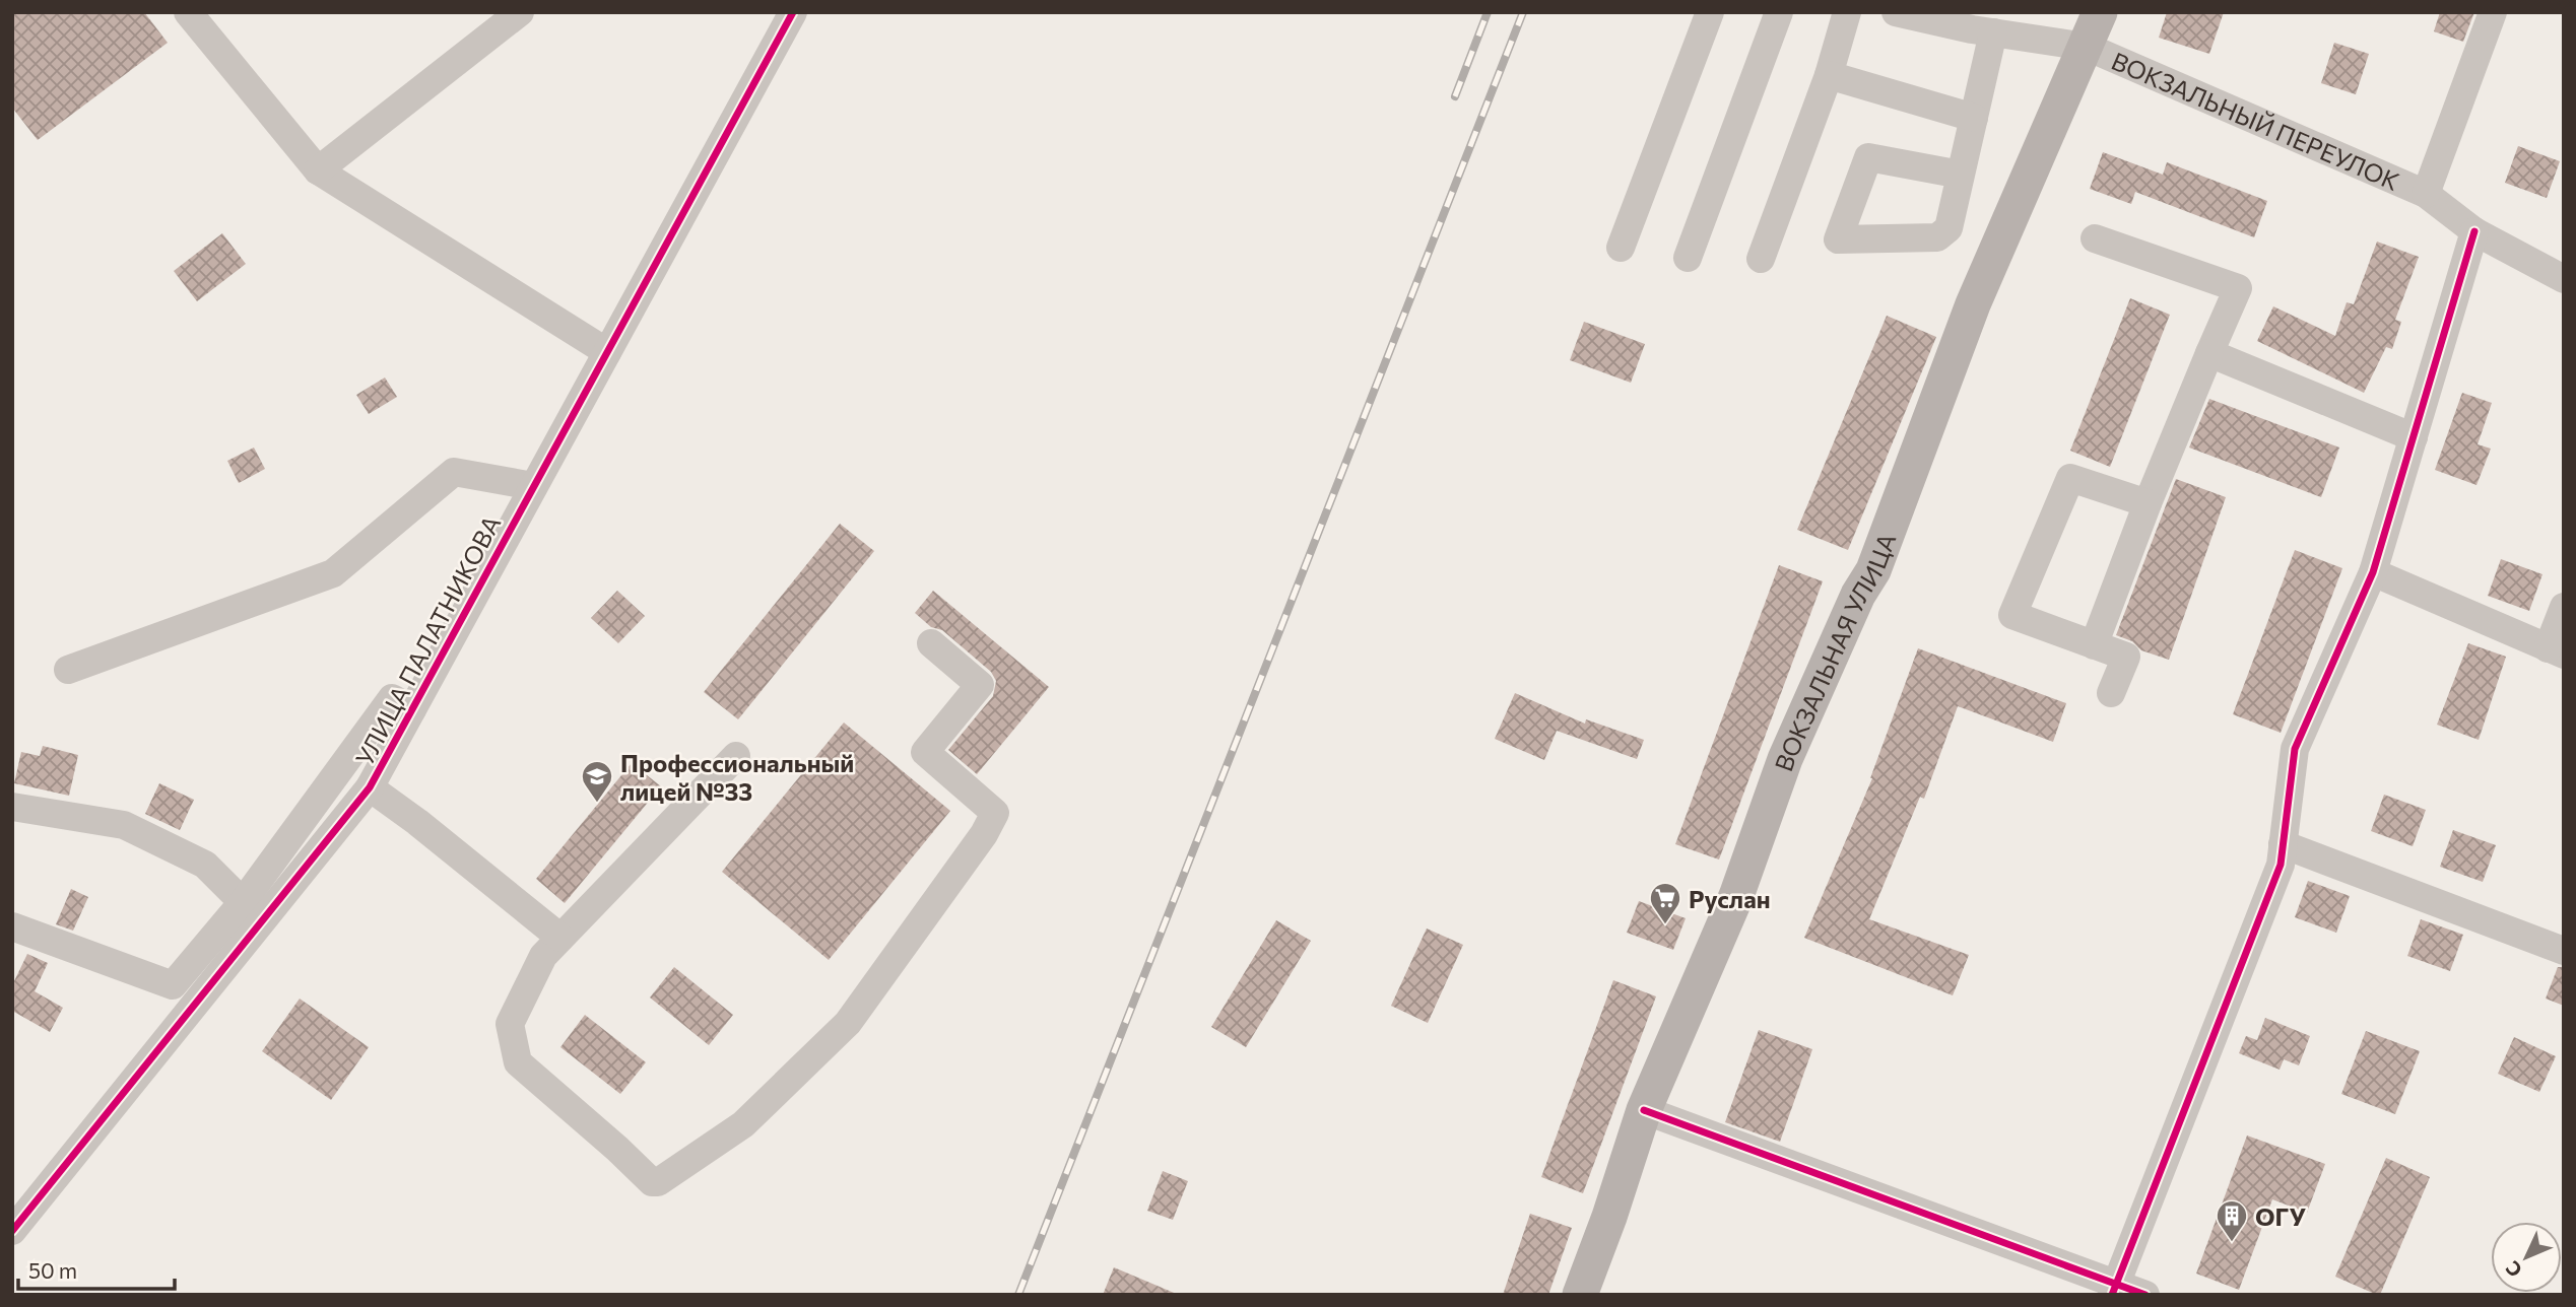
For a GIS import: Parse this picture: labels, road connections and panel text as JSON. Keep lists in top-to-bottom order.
{
  "streets": {
    "main road": ["ВОКЗАЛЬНАЯ УЛИЦА"],
    "street": ["ВОКЗАЛЬНЫЙ ПЕРЕУЛОК", "УЛИЦА ПАЛАТНИКОВА"]
  },
  "crossings": [
    ["ВОКЗАЛЬНЫЙ ПЕРЕУЛОК", "ВОКЗАЛЬНАЯ УЛИЦА"]
  ],
  "places": {
    "school or university": ["Профессиональный лицей №33"],
    "supermarket": ["Руслан"],
    "building": ["ОГУ"]
  },
  "scale_bar": "50 m",
  "north": "bottom left"
}
